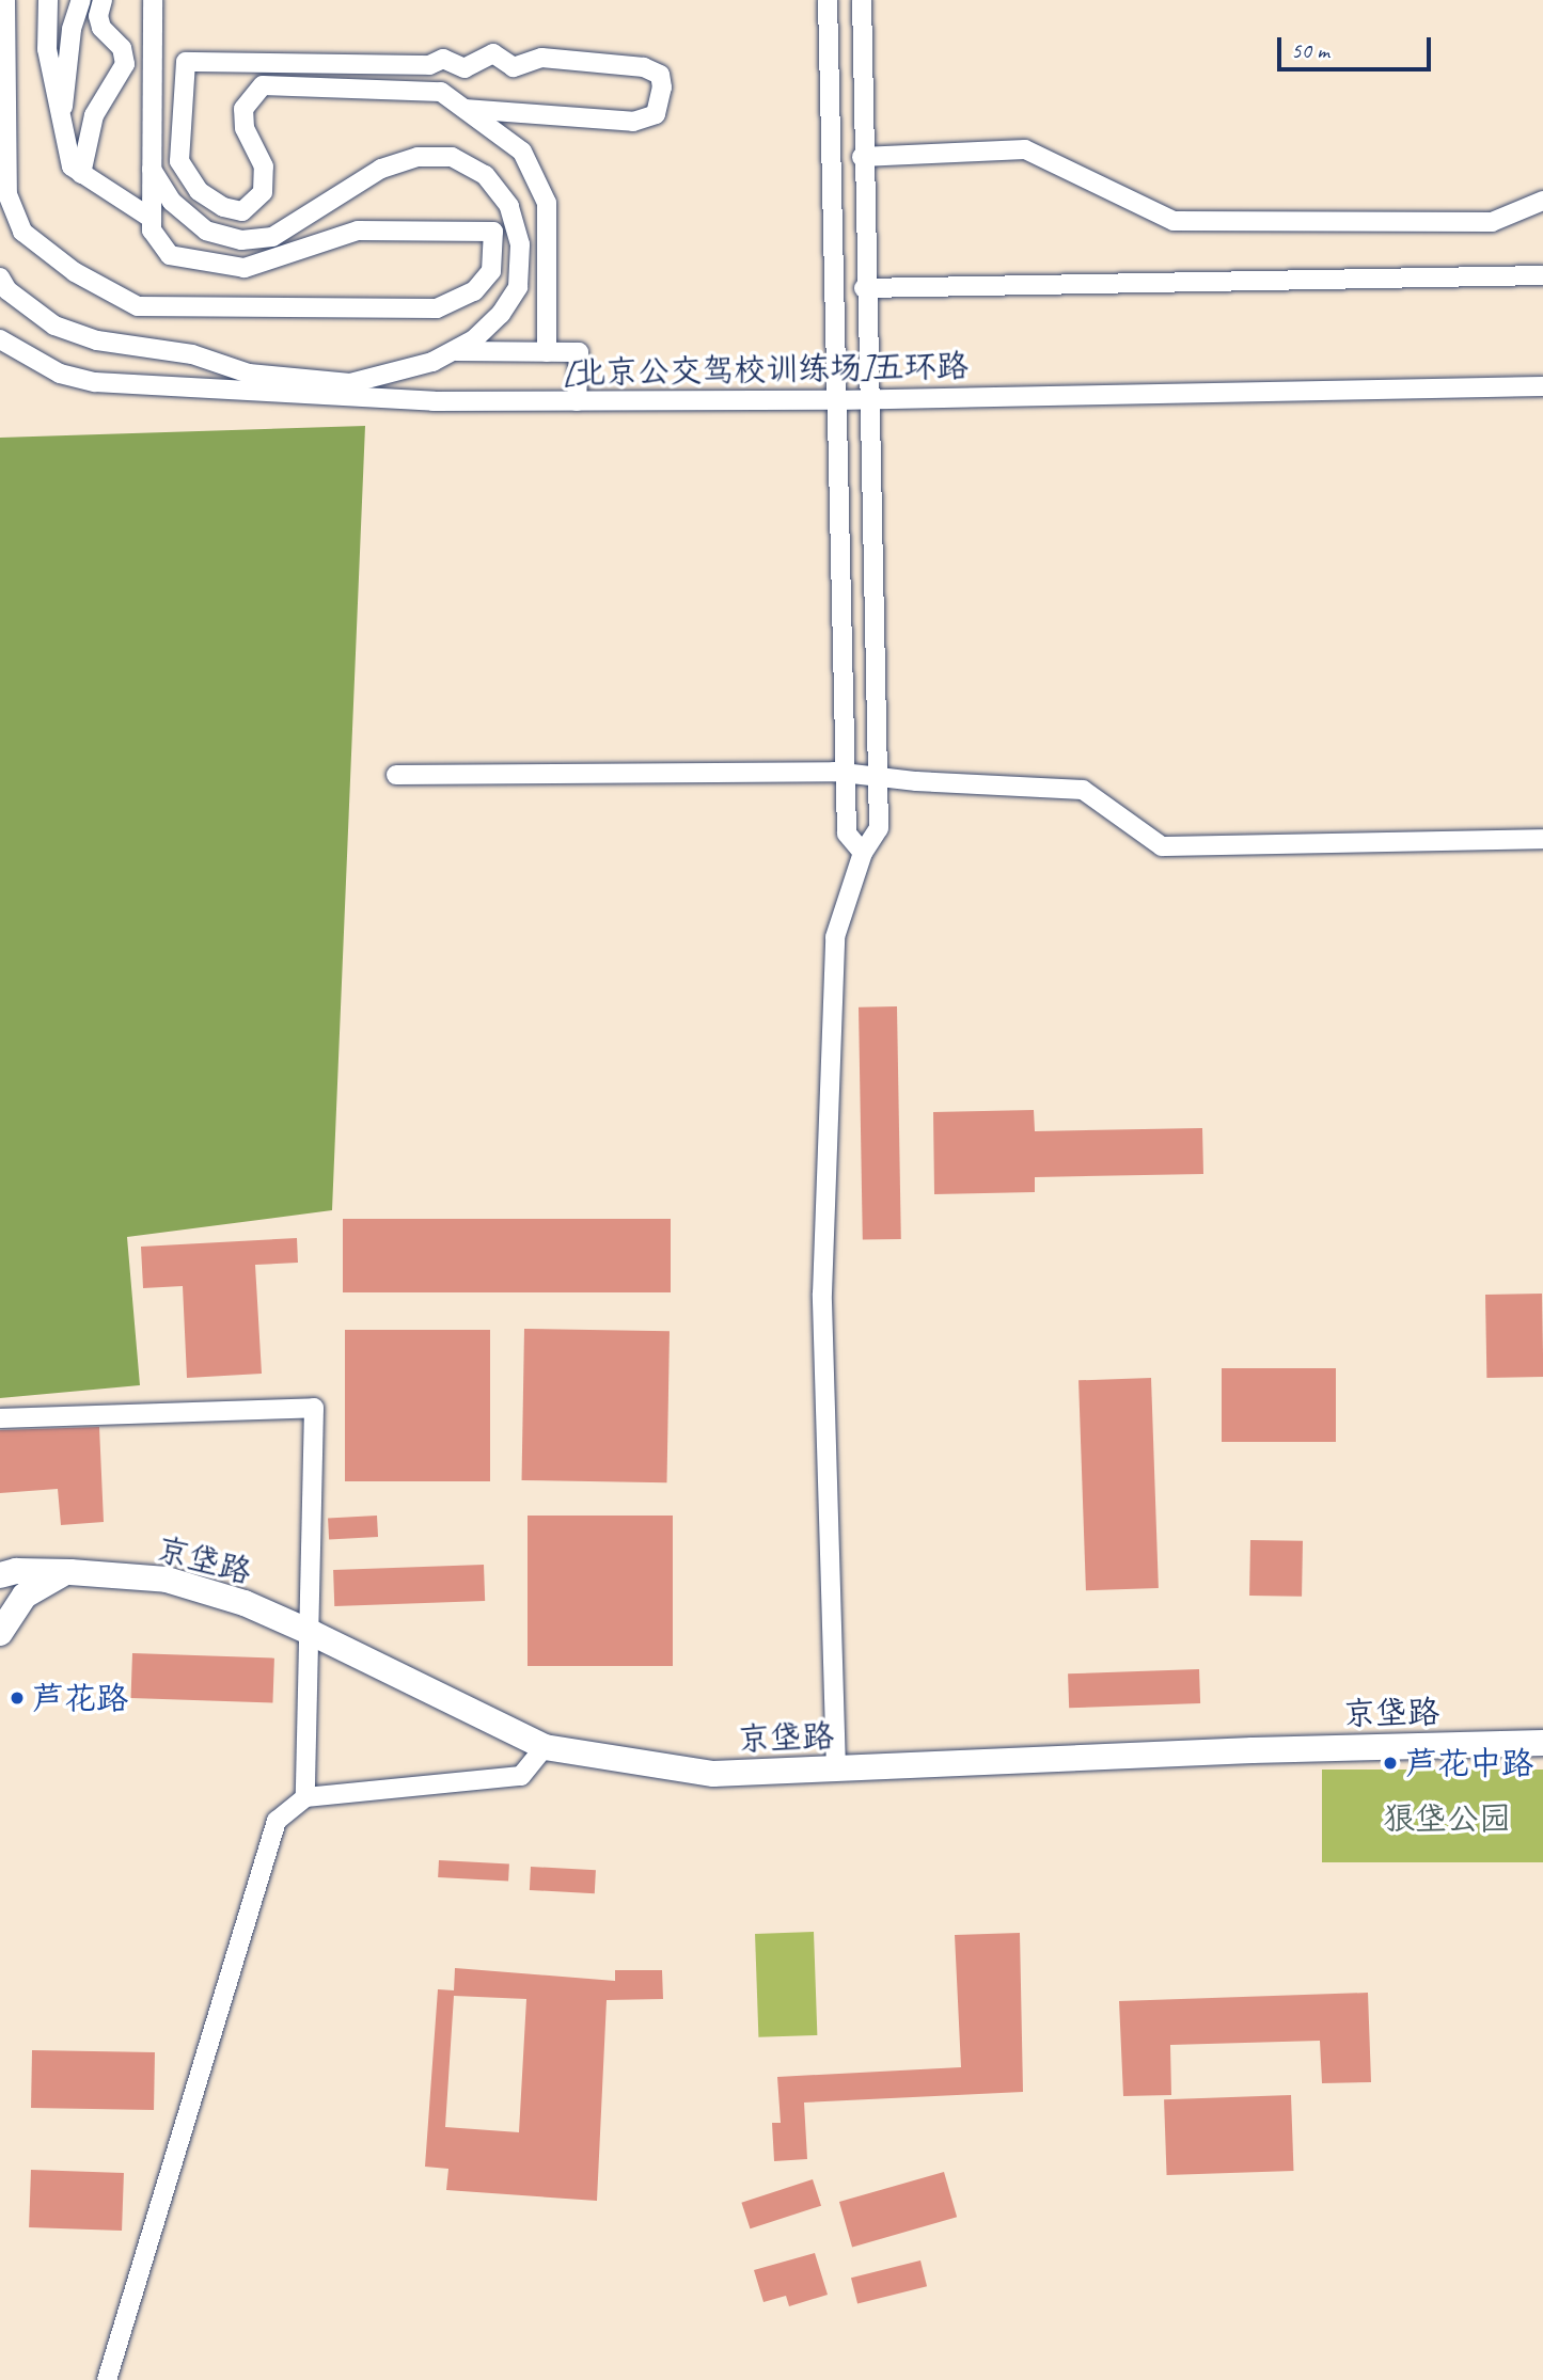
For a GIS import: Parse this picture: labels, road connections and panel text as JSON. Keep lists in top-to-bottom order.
{
  "streets": {
    "street": ["[北京公交驾校训练场]五环路", "京垡路"]
  },
  "parks": ["狼垡公园"],
  "places": ["芦花路", "芦花中路"],
  "scale_bar": "50 m"
}
